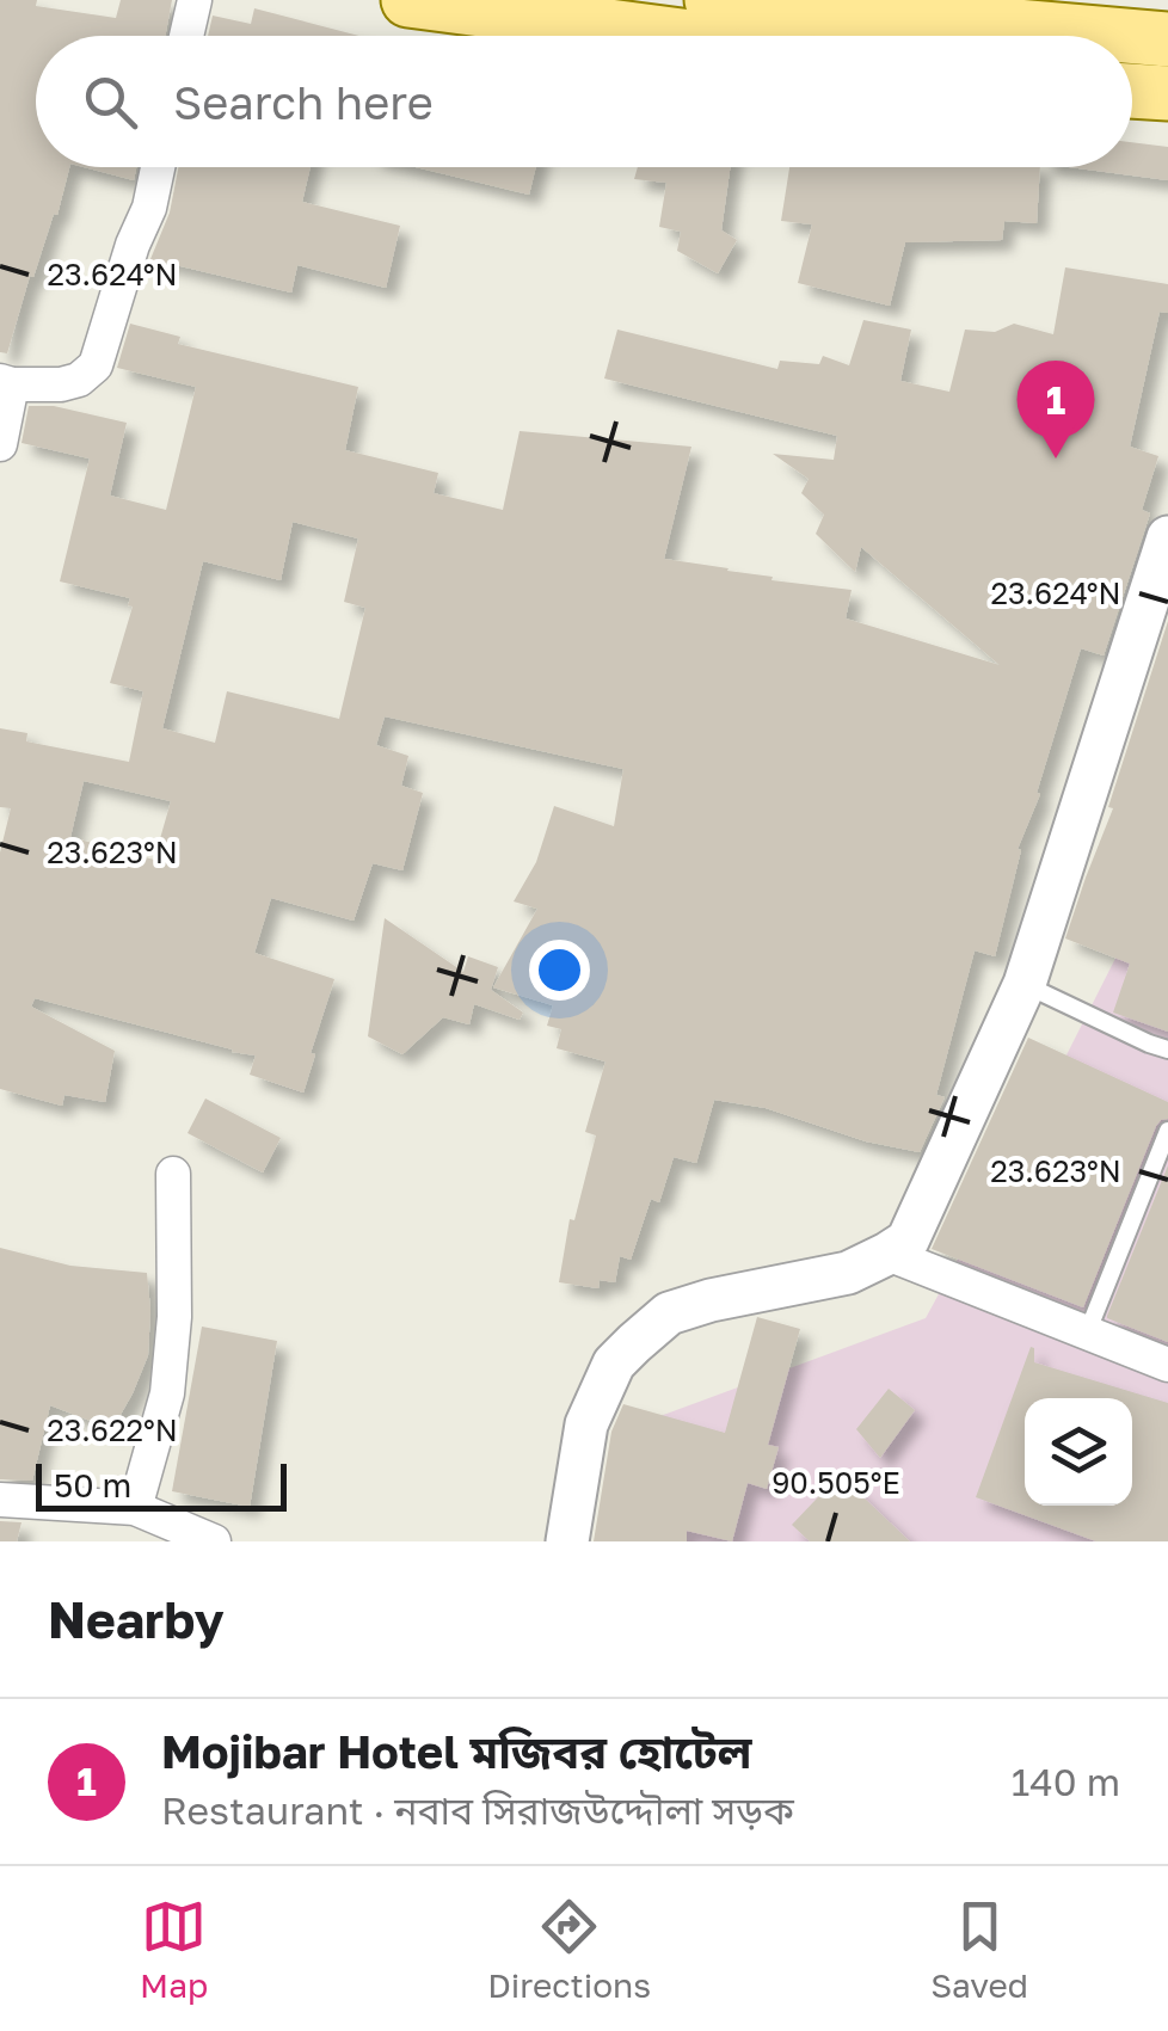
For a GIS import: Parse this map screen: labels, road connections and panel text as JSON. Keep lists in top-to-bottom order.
{
  "scale_bar": "50 m",
  "page": {
    "search": "Search here",
    "pins": "1",
    "scale": "50 m",
    "heading": "Nearby",
    "list": [
      {
        "mark": "1",
        "name": "Mojibar Hotel মজিবর হোটেল",
        "note": "Restaurant · নবাব সিরাজউদ্দৌলা সড়ক",
        "value": "140 m"
      }
    ],
    "nav": ["Map", "Directions", "Saved"]
  },
  "coordinates": [
    "23.624°N",
    "23.623°N",
    "23.622°N",
    "90.505°E"
  ]
}
